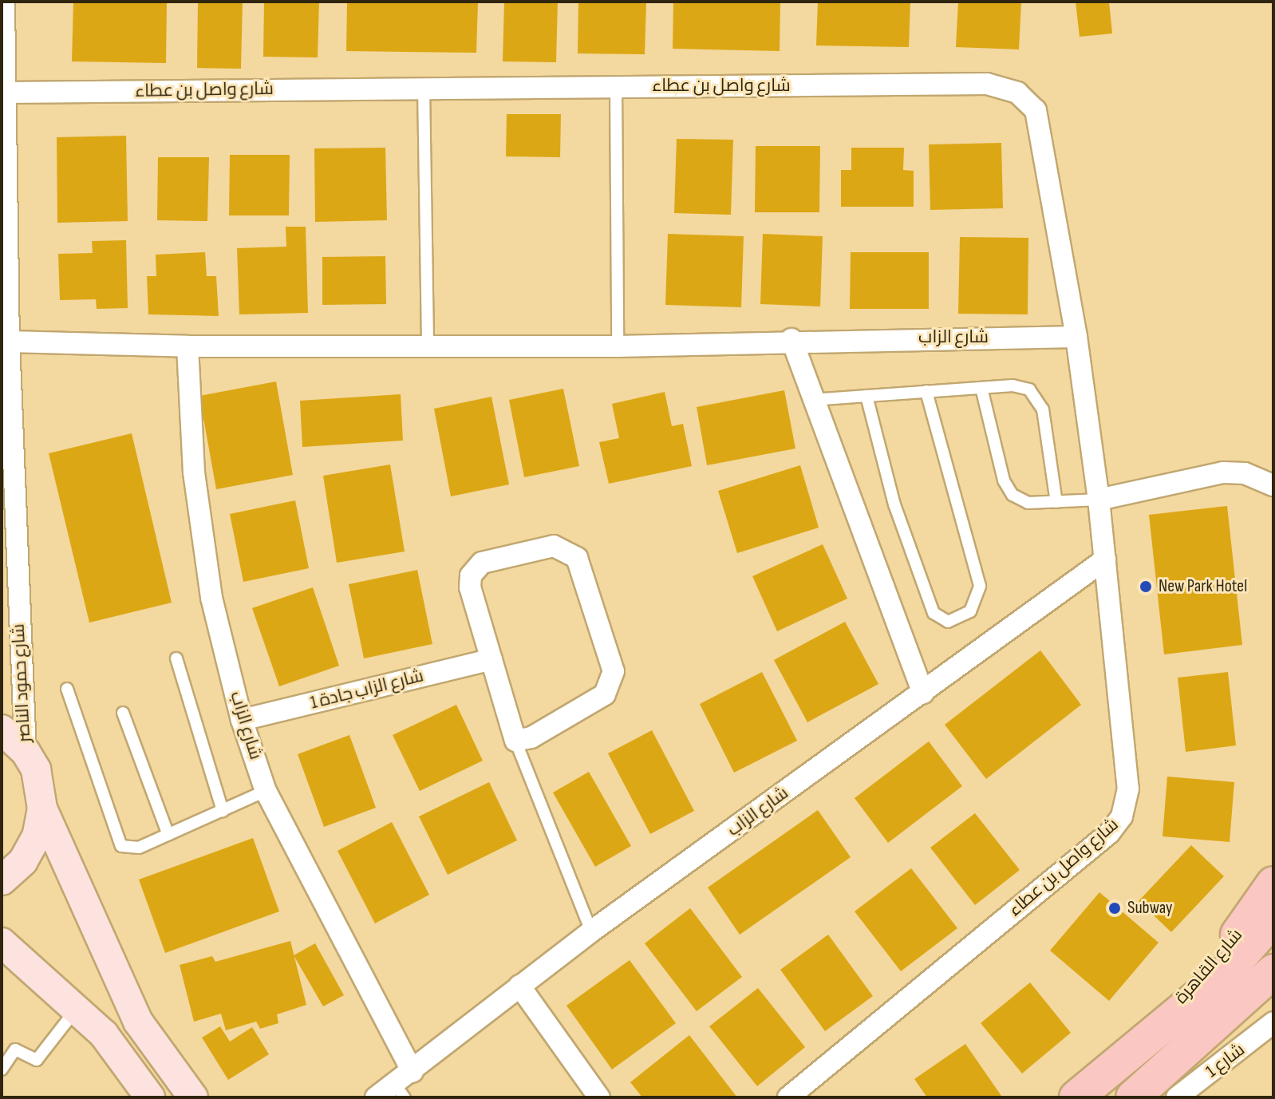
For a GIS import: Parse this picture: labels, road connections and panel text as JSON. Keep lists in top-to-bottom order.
{
  "streets": {
    "main road": ["شارع القاهرة"],
    "street": [
      "شارع واصل بن عطاء",
      "شارع الزاب",
      "شارع حمود الناصر",
      "شارع الزاب جادة 1",
      "شارع 1"
    ]
  },
  "crossings": [
    ["شارع واصل بن عطاء", "شارع الزاب"],
    ["شارع واصل بن عطاء", "شارع حمود الناصر"],
    ["شارع الزاب", "شارع حمود الناصر"],
    ["شارع الزاب", "شارع الزاب جادة 1"]
  ],
  "places": ["New Park Hotel", "Subway"]
}
